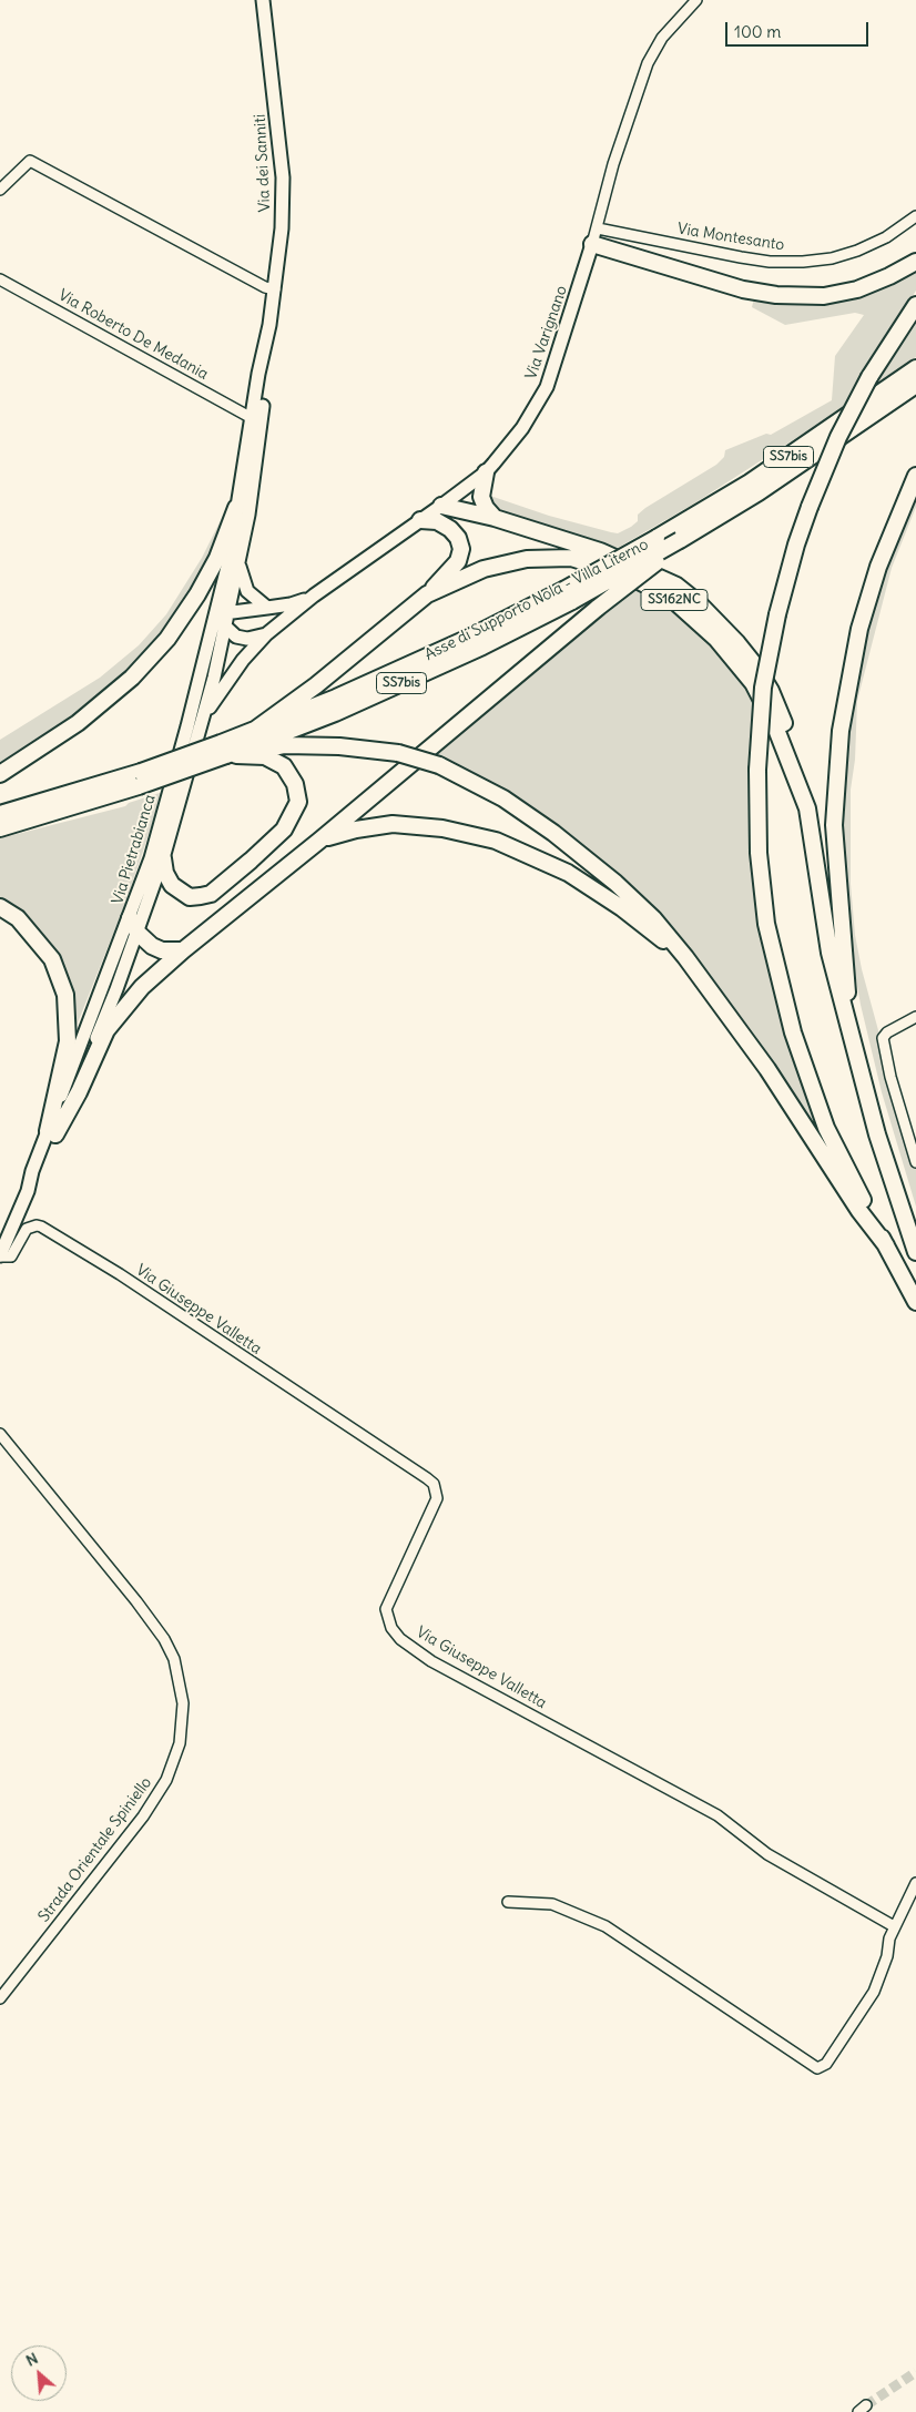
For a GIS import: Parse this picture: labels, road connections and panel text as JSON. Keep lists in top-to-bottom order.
{
  "streets": {
    "highway": ["SS7bis", "Asse di Supporto Nola - Villa Literno", "SS162NC"],
    "main road": ["Via dei Sanniti", "Via Varignano", "Via Pietrabianca"],
    "street": [
      "Via Montesanto",
      "Via Roberto De Medania",
      "Via Giuseppe Valletta",
      "Strada Orientale Spiniello"
    ]
  },
  "crossings": [
    ["Via dei Sanniti", "Via Roberto De Medania"],
    ["Via dei Sanniti", "Via Pietrabianca"],
    ["Via Montesanto", "Via Varignano"],
    ["Via Varignano", "Via Pietrabianca"],
    ["Asse di Supporto Nola - Villa Literno", "SS162NC"],
    ["Via Pietrabianca", "Via Giuseppe Valletta"]
  ],
  "scale_bar": "100 m",
  "north": "top left"
}
